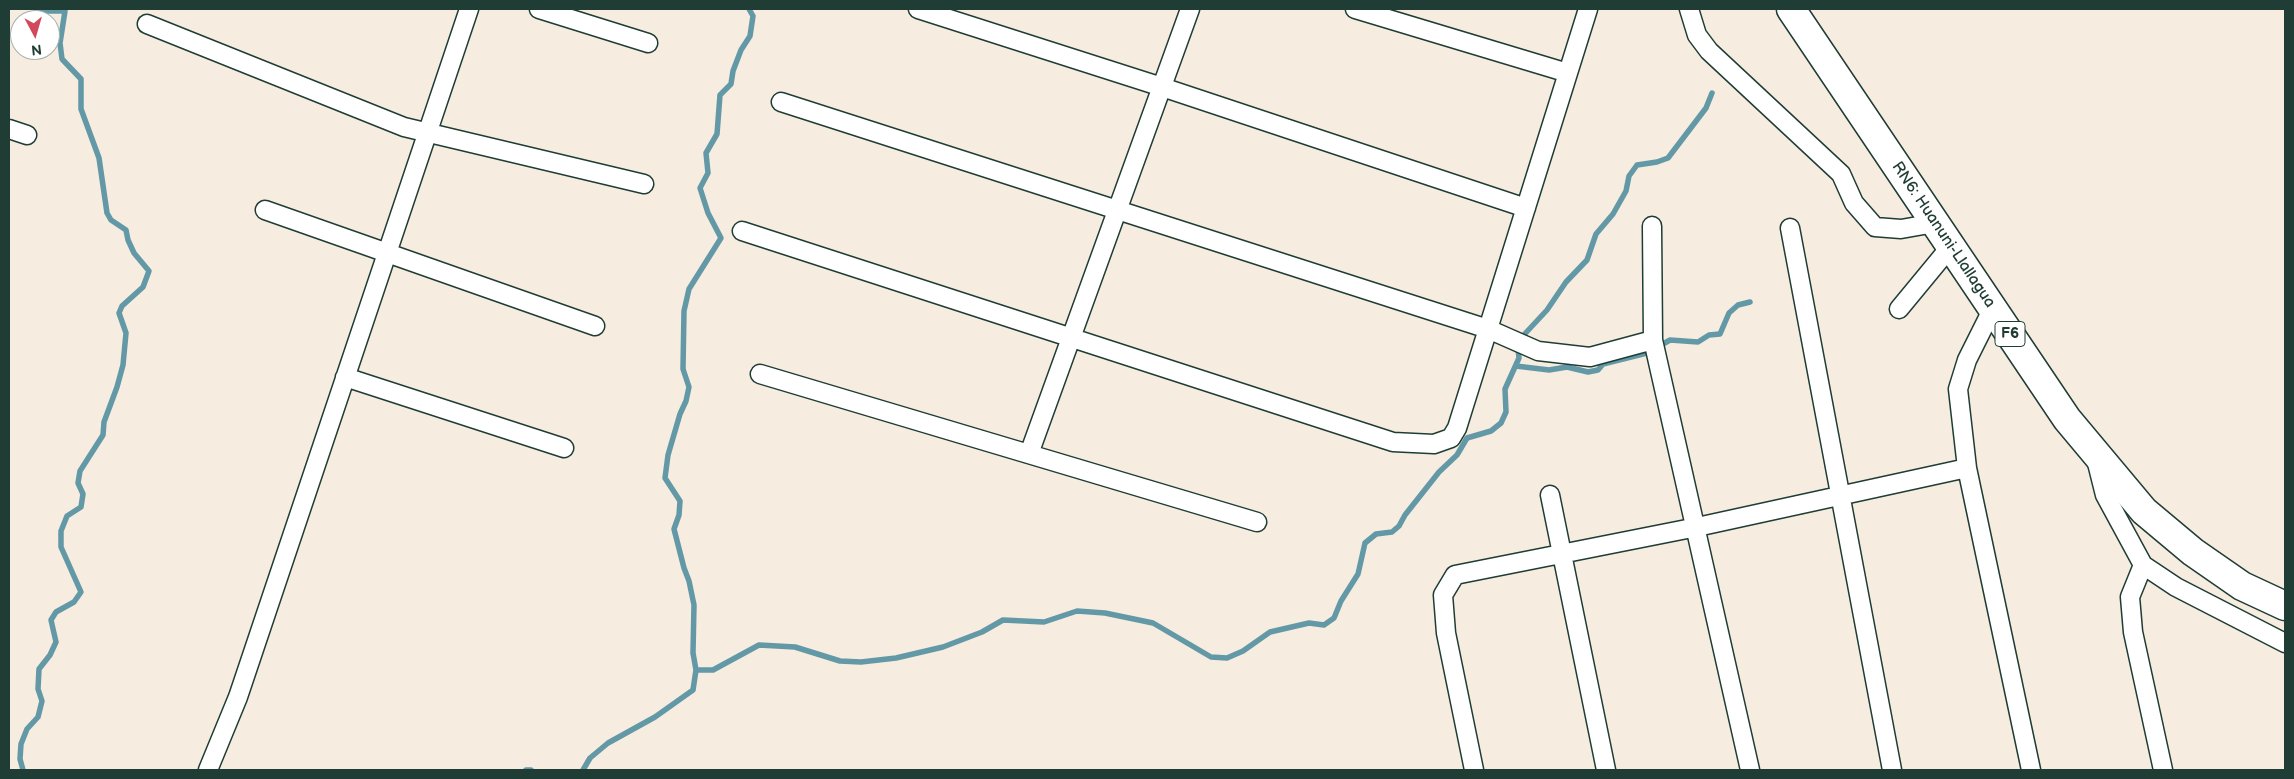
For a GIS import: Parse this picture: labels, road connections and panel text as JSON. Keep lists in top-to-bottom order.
{
  "streets": {
    "highway": ["RN6: Huanuni-Llallagua", "F6"]
  },
  "north": "bottom"
}
